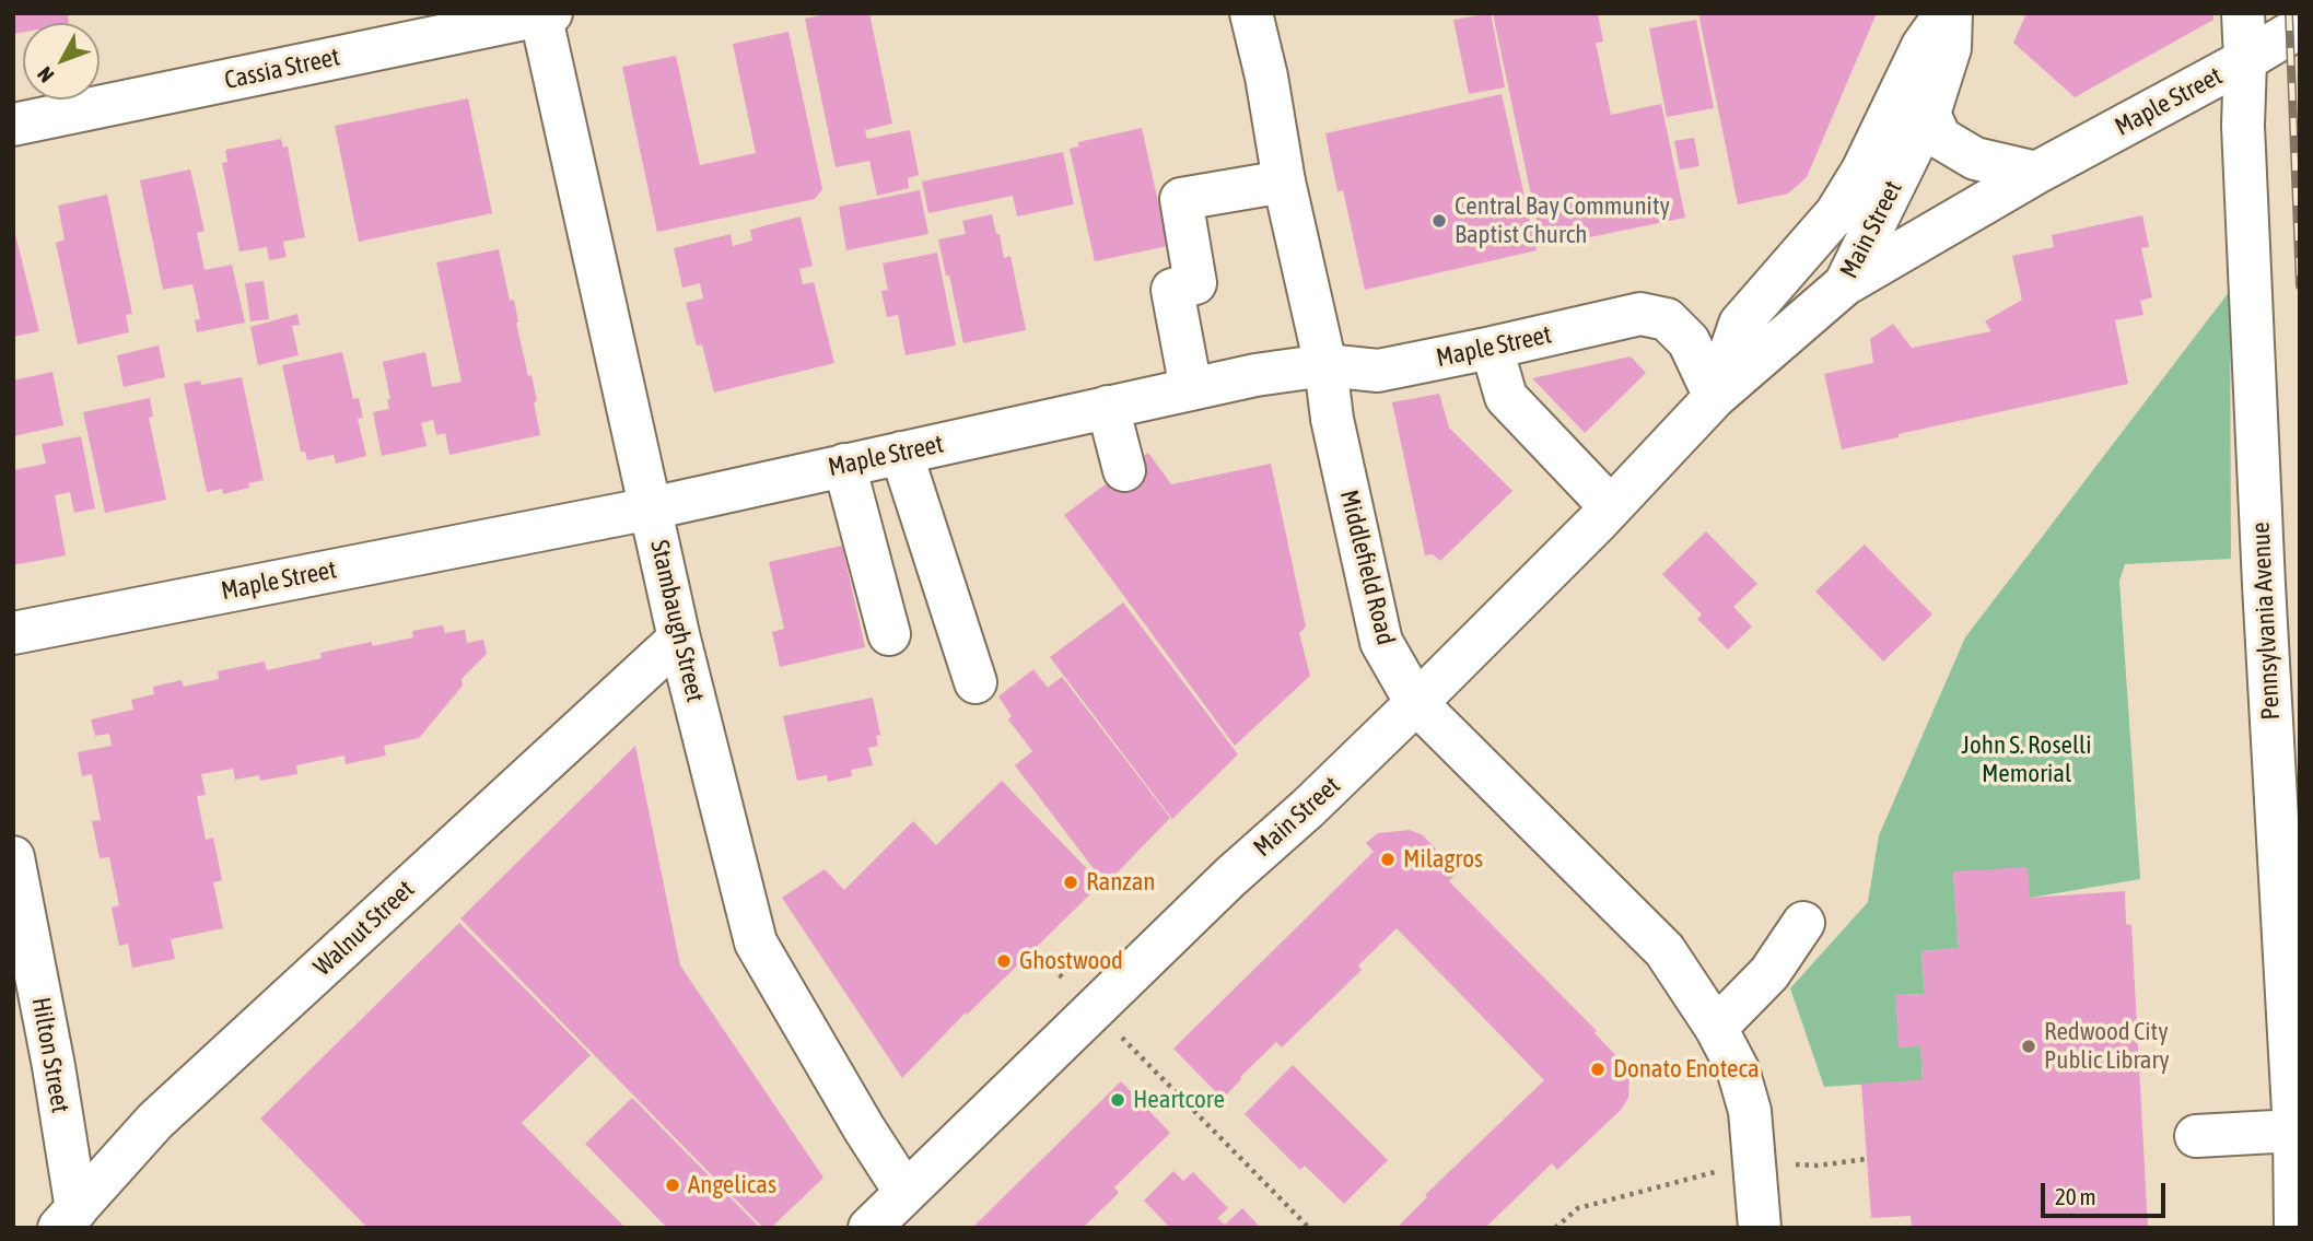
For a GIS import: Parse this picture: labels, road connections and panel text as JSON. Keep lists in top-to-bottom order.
{
  "streets": {
    "street": [
      "Cassia Street",
      "Maple Street",
      "Main Street",
      "Middlefield Road",
      "Stambaugh Street",
      "Pennsylvania Avenue",
      "Walnut Street",
      "Hilton Street"
    ]
  },
  "crossings": [
    ["Cassia Street", "Stambaugh Street"],
    ["Maple Street", "Main Street"],
    ["Maple Street", "Middlefield Road"],
    ["Maple Street", "Stambaugh Street"],
    ["Maple Street", "Pennsylvania Avenue"],
    ["Main Street", "Middlefield Road"],
    ["Main Street", "Stambaugh Street"],
    ["Stambaugh Street", "Walnut Street"],
    ["Walnut Street", "Hilton Street"]
  ],
  "parks": ["John S. Roselli Memorial"],
  "places": [
    "Central Bay Community Baptist Church",
    "Milagros",
    "Ranzan",
    "Ghostwood",
    "Redwood City Public Library",
    "Donato Enoteca",
    "Heartcore",
    "Angelicas"
  ],
  "scale_bar": "20 m",
  "north": "bottom left"
}
